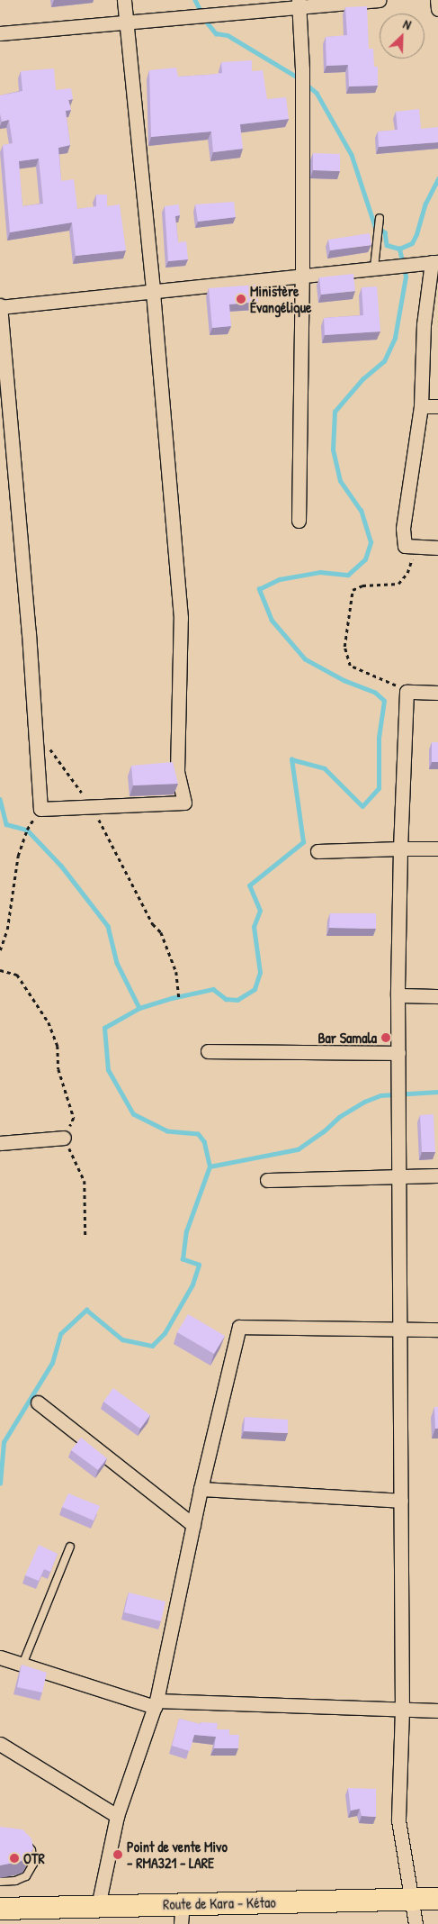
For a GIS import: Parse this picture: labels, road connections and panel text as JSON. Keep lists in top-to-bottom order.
{
  "streets": {
    "main road": ["Route de Kara - Kétao"]
  },
  "places": [
    "Ministère Évangélique",
    "Bar Samala",
    "Point de vente Mivo - RMA321 - LARE",
    "OTR"
  ],
  "north": "top right"
}
